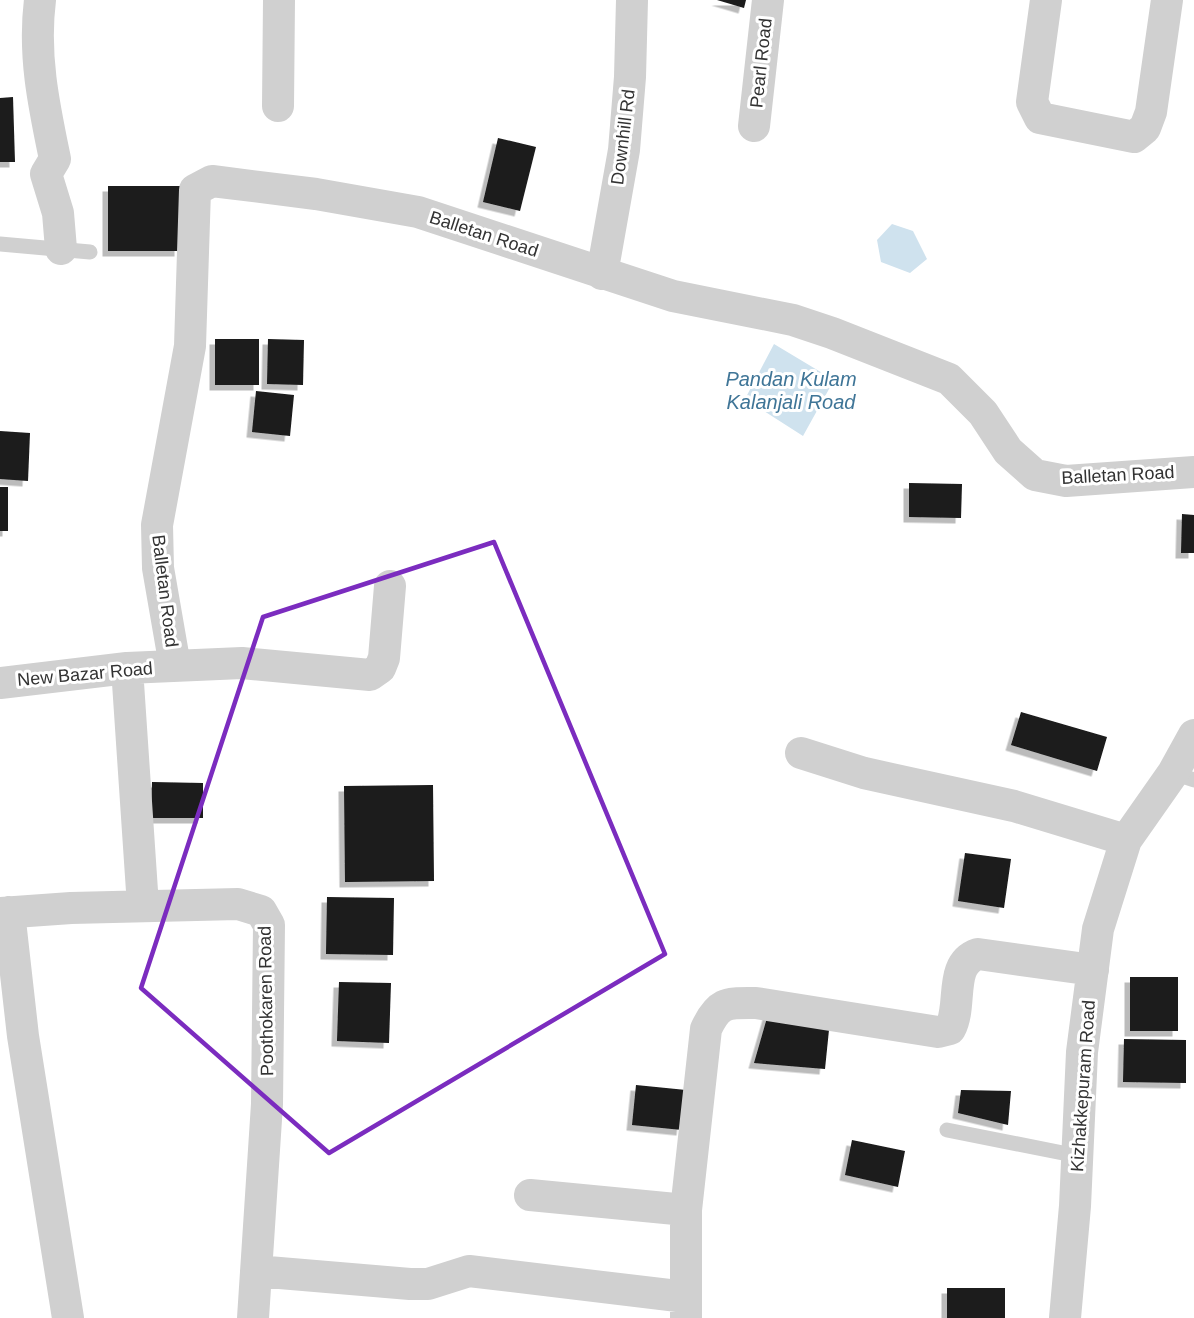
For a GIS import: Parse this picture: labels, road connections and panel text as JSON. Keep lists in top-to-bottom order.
{
  "streets": {
    "street": [
      "Pearl Road",
      "Downhill Rd",
      "Balletan Road",
      "New Bazar Road",
      "Poothokaren Road",
      "Kizhakkepuram Road"
    ]
  },
  "crossings": [
    ["Downhill Rd", "Balletan Road"],
    ["Balletan Road", "New Bazar Road"]
  ],
  "water": ["Pandan Kulam Kalanjali Road"]
}
